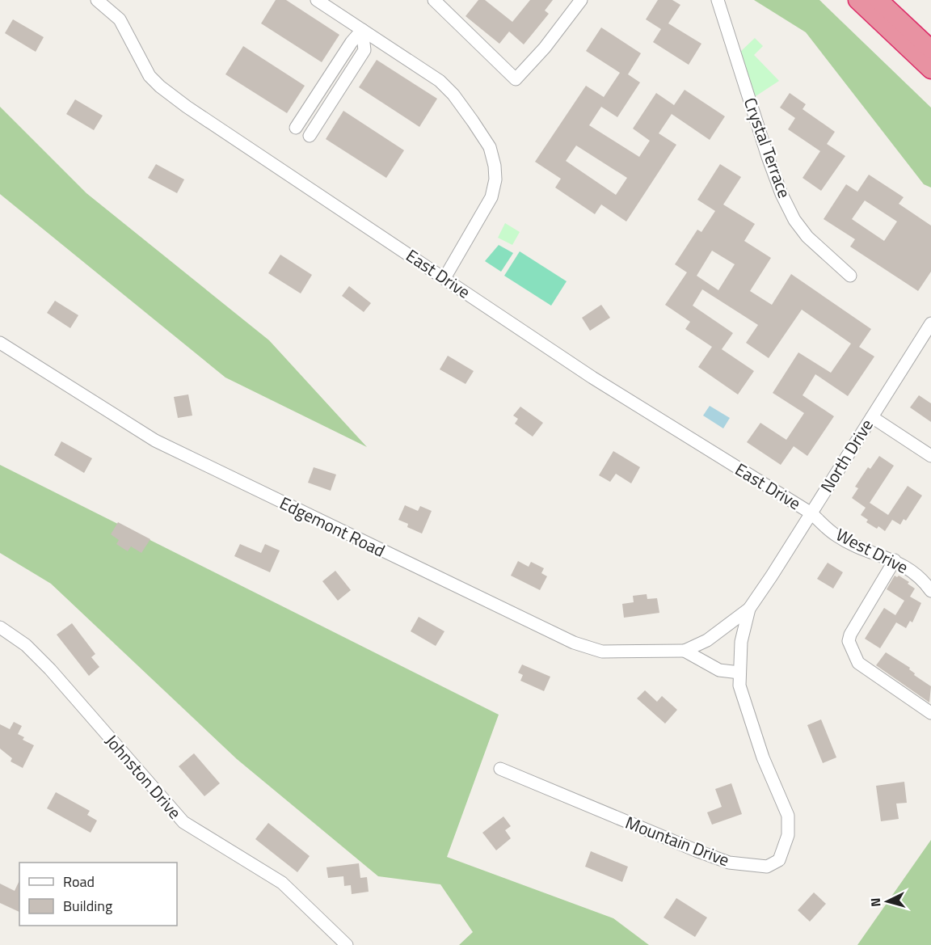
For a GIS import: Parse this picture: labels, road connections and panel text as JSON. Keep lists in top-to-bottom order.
{
  "streets": {
    "street": [
      "Crystal Terrace",
      "East Drive",
      "North Drive",
      "Edgemont Road",
      "West Drive",
      "Johnston Drive",
      "Mountain Drive"
    ]
  },
  "crossings": [
    ["East Drive", "North Drive"],
    ["East Drive", "West Drive"],
    ["North Drive", "Edgemont Road"],
    ["North Drive", "West Drive"],
    ["North Drive", "Mountain Drive"],
    ["Edgemont Road", "Mountain Drive"]
  ],
  "legend": ["Road", "Building"],
  "north": "left"
}
